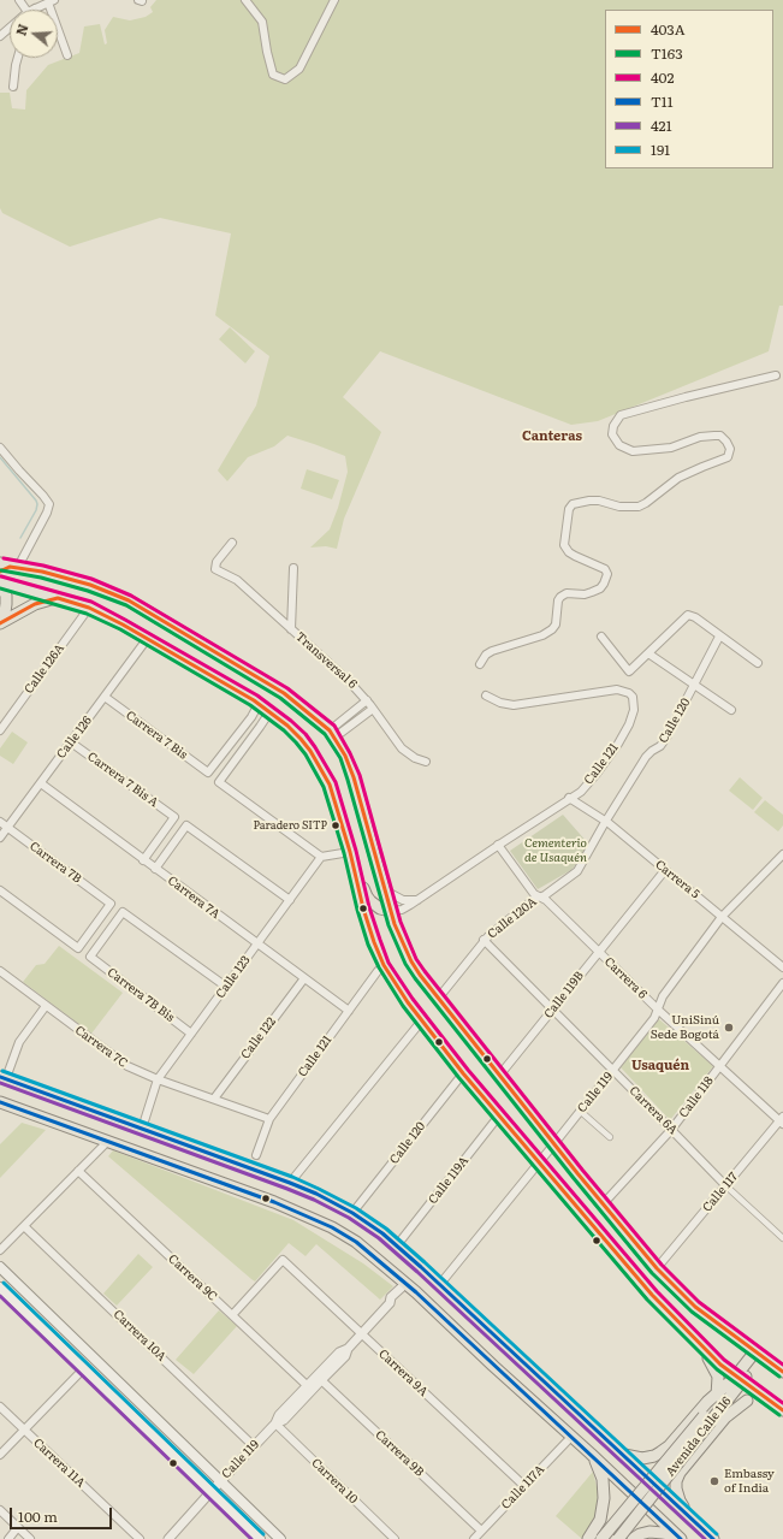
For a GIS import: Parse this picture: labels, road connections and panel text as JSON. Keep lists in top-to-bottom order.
{
  "streets": {
    "main road": ["Avenida Calle 116"],
    "street": [
      "Transversal 6",
      "Calle 126A",
      "Calle 120",
      "Carrera 7 Bis",
      "Calle 126",
      "Calle 121",
      "Carrera 7 Bis A",
      "Carrera 7B",
      "Carrera 5",
      "Carrera 7A",
      "Calle 120A",
      "Calle 123",
      "Carrera 6",
      "Carrera 7B Bis",
      "Calle 119B",
      "Calle 122",
      "Carrera 7C",
      "Calle 119",
      "Calle 118",
      "Carrera 6A",
      "Calle 119A",
      "Calle 117",
      "Carrera 9C",
      "Carrera 10A",
      "Carrera 9A",
      "Carrera 9B",
      "Carrera 11A",
      "Carrera 10",
      "Calle 117A"
    ]
  },
  "crossings": [
    ["Calle 120", "Carrera 5"],
    ["Calle 120", "Calle 120A"],
    ["Carrera 7 Bis", "Calle 126"],
    ["Calle 126", "Carrera 7 Bis A"],
    ["Calle 126", "Carrera 7B"],
    ["Calle 126", "Carrera 7A"],
    ["Calle 121", "Carrera 5"],
    ["Calle 121", "Carrera 7A"],
    ["Calle 121", "Carrera 6"],
    ["Calle 121", "Carrera 7C"],
    ["Carrera 7 Bis A", "Carrera 7A"],
    ["Carrera 5", "Calle 120A"],
    ["Carrera 5", "Calle 119B"],
    ["Carrera 5", "Calle 119"],
    ["Carrera 7A", "Calle 123"],
    ["Carrera 7A", "Calle 122"],
    ["Calle 120A", "Carrera 6"],
    ["Calle 120A", "Carrera 6A"],
    ["Calle 123", "Carrera 7B Bis"],
    ["Calle 123", "Carrera 7C"],
    ["Carrera 6", "Calle 119B"],
    ["Carrera 6", "Calle 119"],
    ["Carrera 6", "Calle 118"],
    ["Carrera 6", "Calle 117"],
    ["Calle 119B", "Carrera 6A"],
    ["Calle 122", "Carrera 7C"],
    ["Calle 119", "Carrera 6A"],
    ["Calle 119", "Carrera 9C"],
    ["Calle 119", "Carrera 10A"],
    ["Calle 119", "Carrera 9A"],
    ["Calle 119", "Carrera 9B"],
    ["Calle 119", "Carrera 10"],
    ["Calle 118", "Carrera 6A"],
    ["Carrera 6A", "Calle 117"],
    ["Carrera 9C", "Carrera 9A"],
    ["Carrera 9A", "Calle 117A"],
    ["Carrera 9B", "Calle 117A"]
  ],
  "districts": ["Canteras", "Usaquén"],
  "parks": ["Cementerio de Usaquén"],
  "places": ["Paradero SITP", "UniSinú Sede Bogotá", "Embassy of India"],
  "lines": [
    "transit line 402",
    "transit line 403A",
    "transit line T163",
    "transit line 191",
    "transit line T11",
    "transit line 421"
  ],
  "legend": [
    "403A",
    "T163",
    "402",
    "T11",
    "421",
    "191"
  ],
  "scale_bar": "100 m",
  "north": "left"
}
